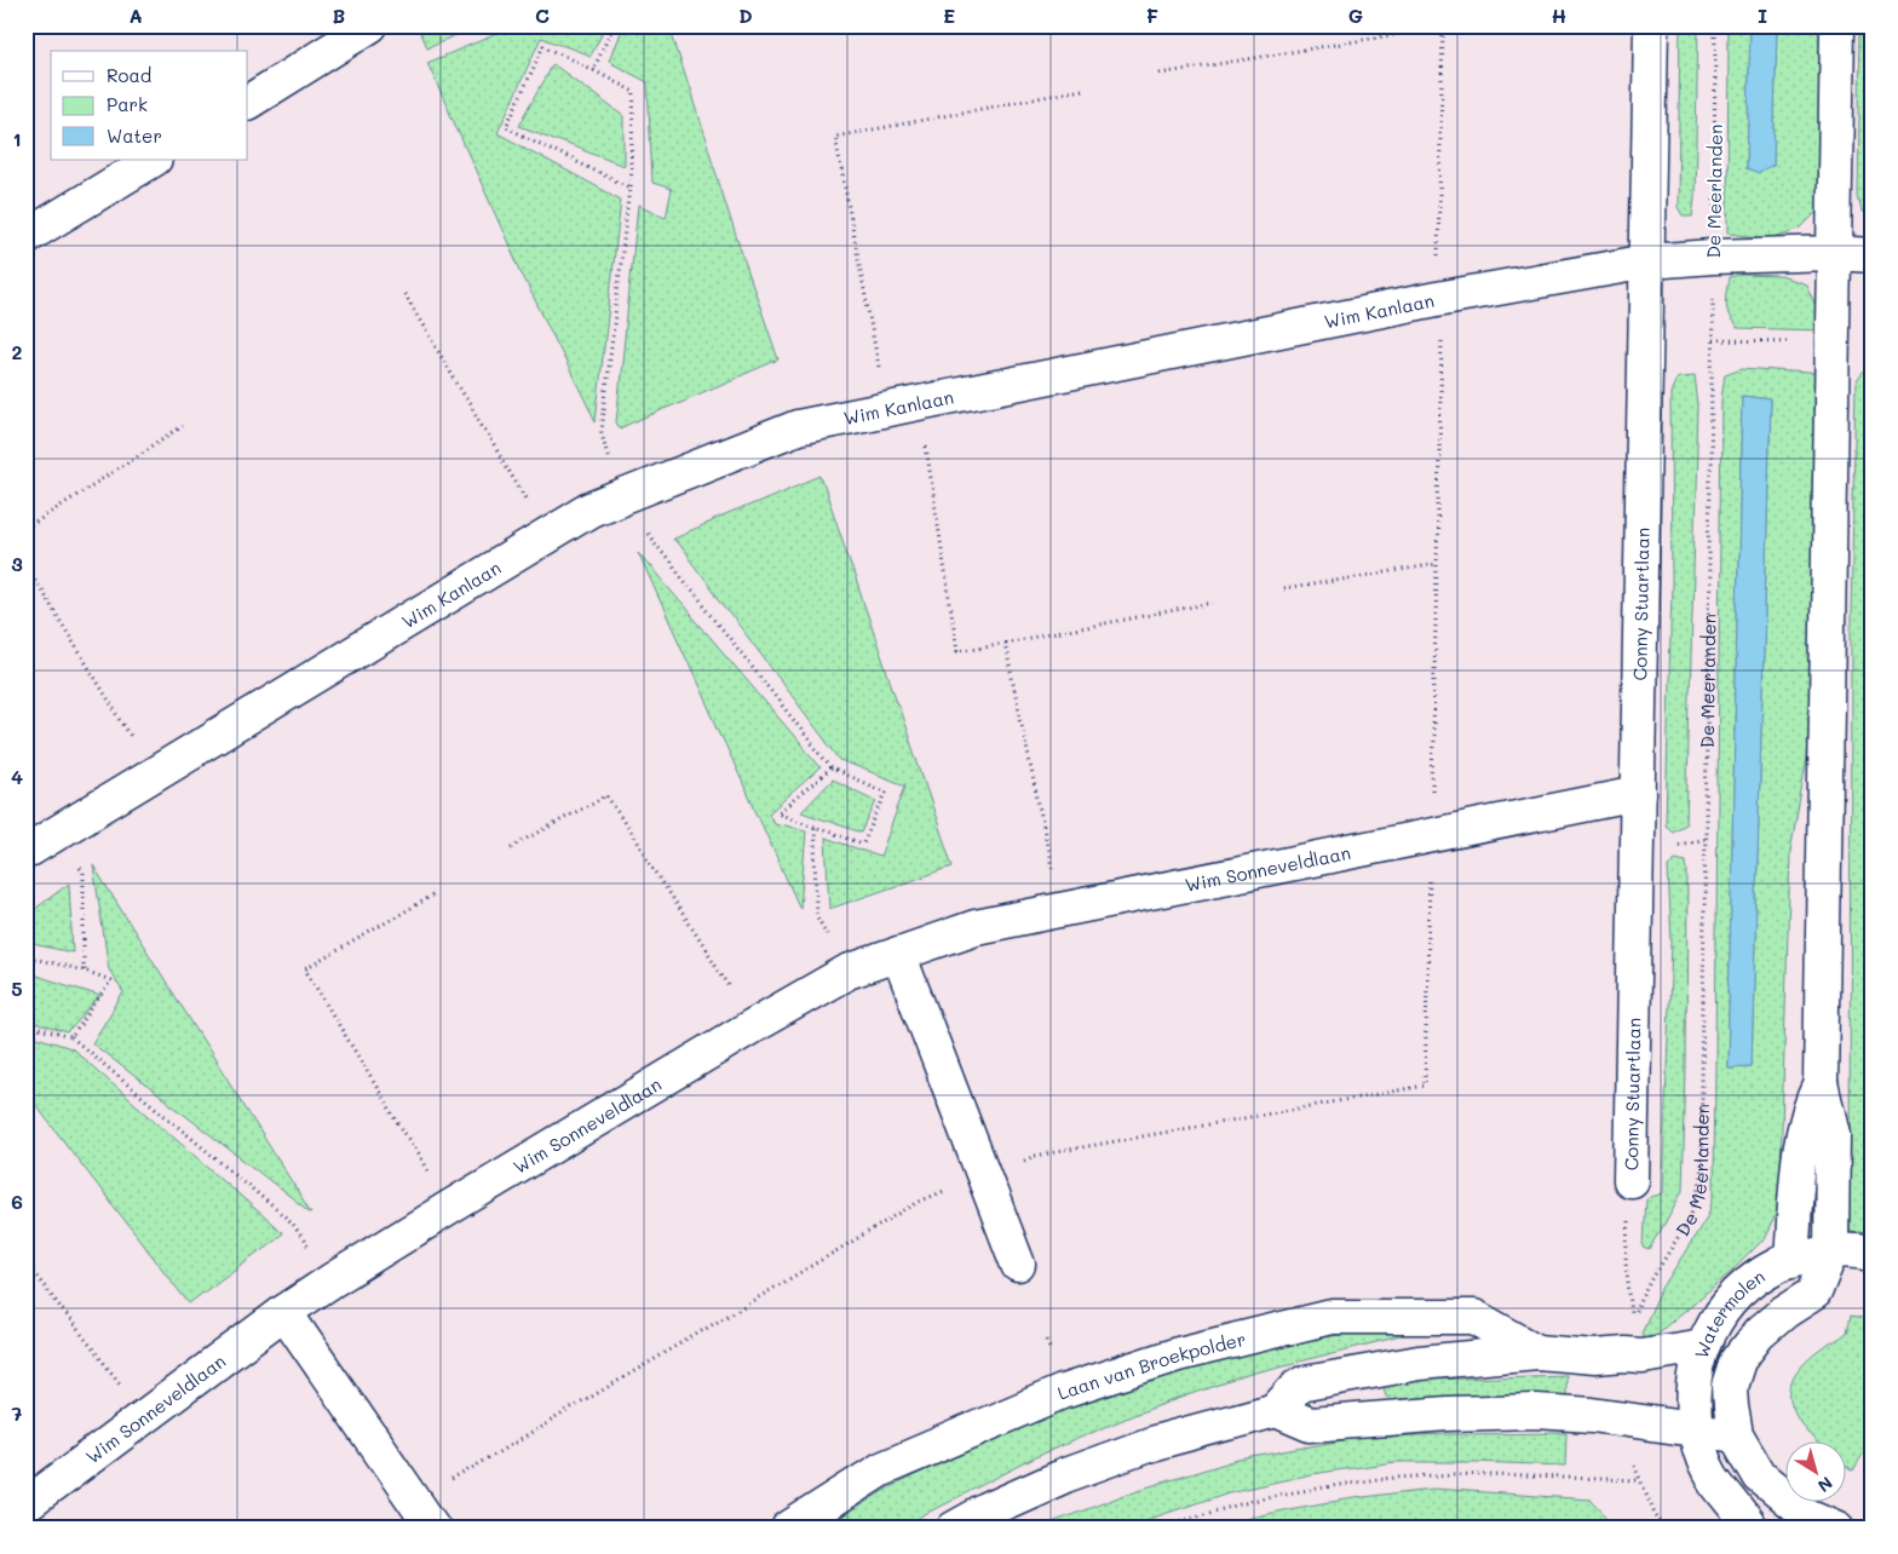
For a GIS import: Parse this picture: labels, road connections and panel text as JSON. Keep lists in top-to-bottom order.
{
  "streets": {
    "street": [
      "Wim Kanlaan",
      "Conny Stuartlaan",
      "Wim Sonneveldlaan",
      "Watermolen",
      "Laan van Broekpolder"
    ],
    "path": ["De Meerlanden"]
  },
  "crossings": [
    ["De Meerlanden", "Wim Kanlaan"],
    ["De Meerlanden", "Conny Stuartlaan"],
    ["Wim Kanlaan", "Conny Stuartlaan"],
    ["Conny Stuartlaan", "Wim Sonneveldlaan"],
    ["Watermolen", "Laan van Broekpolder"]
  ],
  "legend": ["Road", "Park", "Water"],
  "north": "bottom right",
  "grid": {
    "columns": [
      "A",
      "B",
      "C",
      "D",
      "E",
      "F",
      "G",
      "H",
      "I"
    ],
    "rows": [
      "1",
      "2",
      "3",
      "4",
      "5",
      "6",
      "7"
    ]
  }
}
